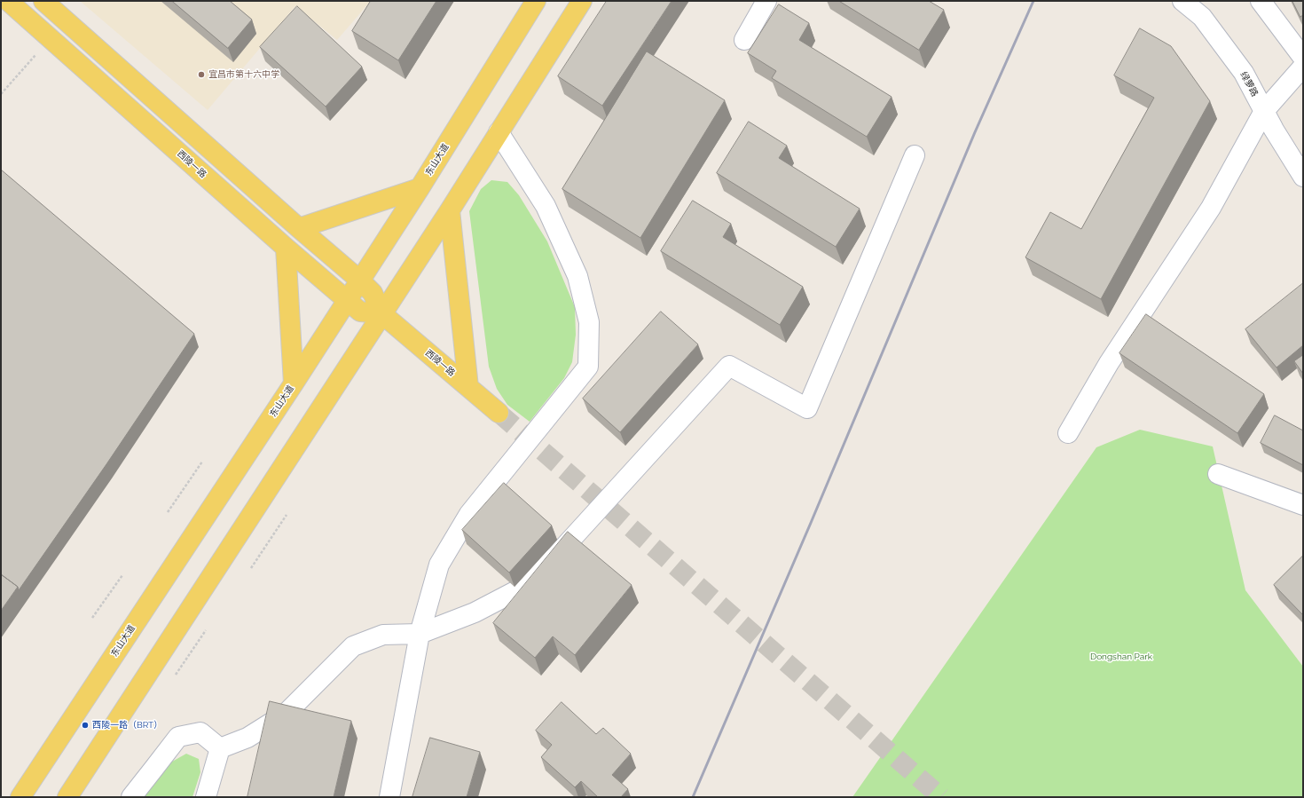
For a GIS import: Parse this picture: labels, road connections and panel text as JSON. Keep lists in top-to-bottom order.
{
  "streets": {
    "main road": ["东山大道", "西陵一路"],
    "street": ["绿萝路"]
  },
  "crossings": [
    ["东山大道", "西陵一路"]
  ],
  "parks": ["Dongshan Park"],
  "places": ["宜昌市第十六中学", "西陵一路（BRT）"]
}
